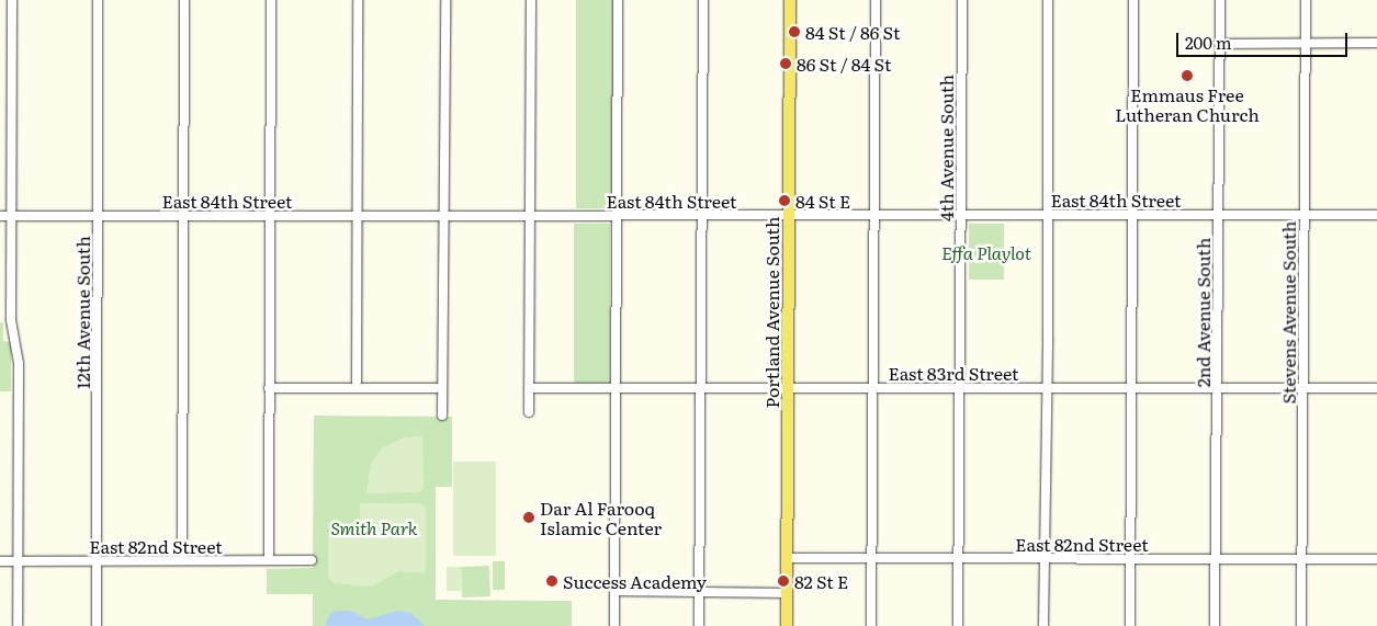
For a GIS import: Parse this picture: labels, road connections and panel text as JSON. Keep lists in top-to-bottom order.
{
  "streets": {
    "main road": ["Portland Avenue South"],
    "street": [
      "4th Avenue South",
      "East 84th Street",
      "12th Avenue South",
      "2nd Avenue South",
      "Stevens Avenue South",
      "East 83rd Street",
      "East 82nd Street"
    ]
  },
  "crossings": [
    ["4th Avenue South", "East 84th Street"],
    ["4th Avenue South", "East 83rd Street"],
    ["4th Avenue South", "East 82nd Street"],
    ["East 84th Street", "12th Avenue South"],
    ["East 84th Street", "Portland Avenue South"],
    ["East 84th Street", "2nd Avenue South"],
    ["East 84th Street", "Stevens Avenue South"],
    ["12th Avenue South", "East 82nd Street"],
    ["Portland Avenue South", "East 83rd Street"],
    ["Portland Avenue South", "East 82nd Street"],
    ["2nd Avenue South", "East 83rd Street"],
    ["2nd Avenue South", "East 82nd Street"],
    ["Stevens Avenue South", "East 83rd Street"],
    ["Stevens Avenue South", "East 82nd Street"]
  ],
  "parks": ["Effa Playlot", "Smith Park"],
  "places": [
    "84 St / 86 St",
    "86 St / 84 St",
    "Emmaus Free Lutheran Church",
    "84 St E",
    "Dar Al Farooq Islamic Center",
    "Success Academy",
    "82 St E"
  ],
  "scale_bar": "200 m"
}
